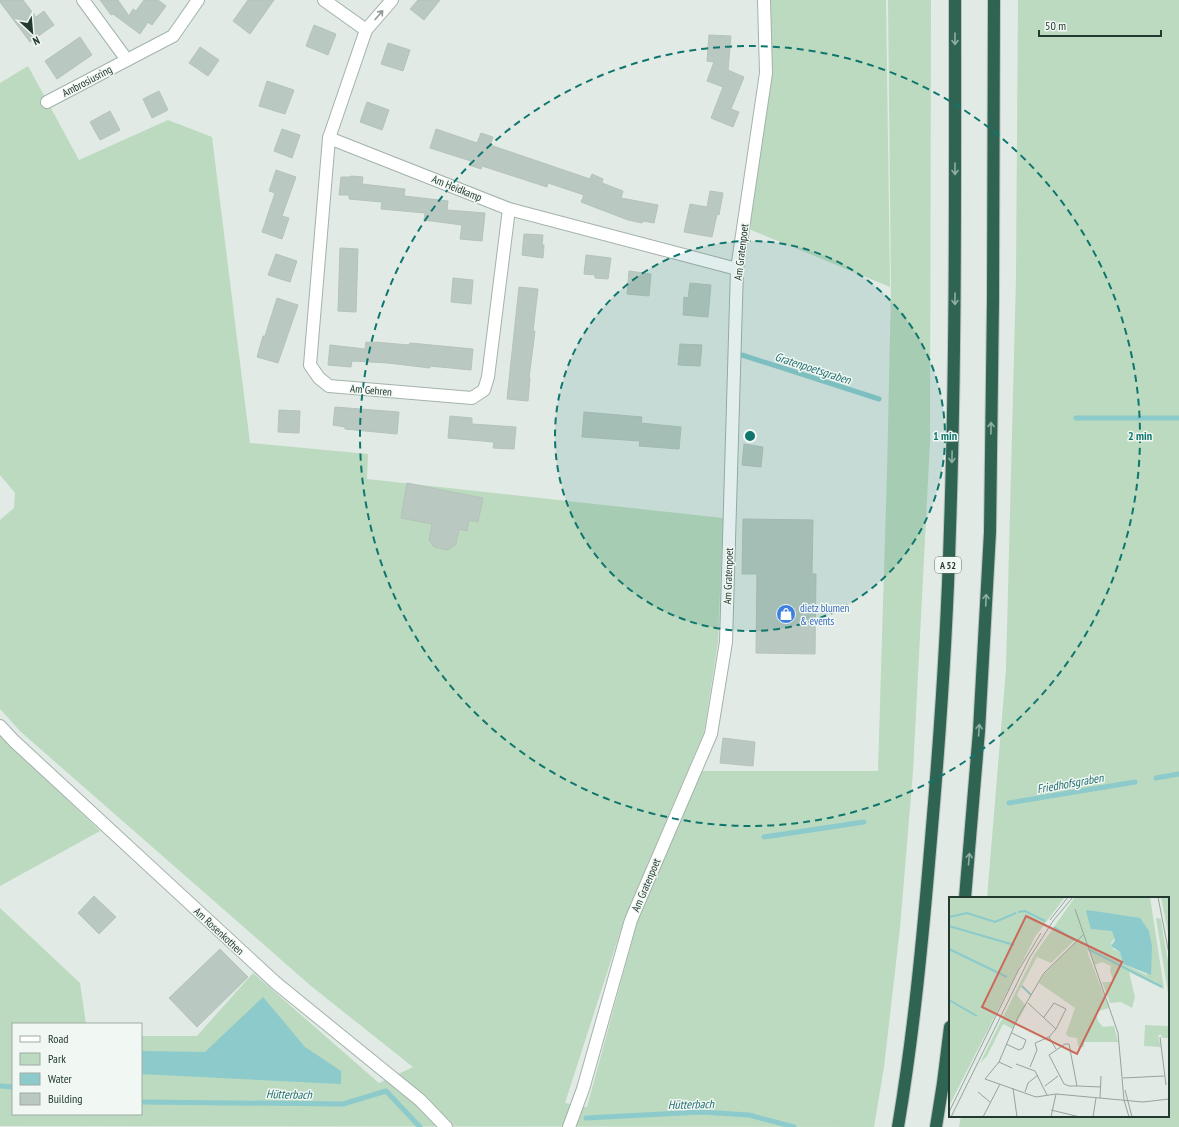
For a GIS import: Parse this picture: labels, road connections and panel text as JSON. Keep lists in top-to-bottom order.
{
  "streets": {
    "highway": ["A 52"],
    "street": [
      "Ambrosiusring",
      "Am Heidkamp",
      "Am Gratenpoet",
      "Am Gehren",
      "Am Rosenkothen"
    ]
  },
  "crossings": [
    ["Am Heidkamp", "Am Gratenpoet"],
    ["Am Heidkamp", "Am Gehren"]
  ],
  "water": ["Gratenpoetsgraben", "Friedhofsgraben", "Hütterbach"],
  "places": {
    "shop": ["dietz blumen & events"]
  },
  "legend": [
    "Road",
    "Park",
    "Water",
    "Building"
  ],
  "scale_bar": "50 m",
  "north": "bottom right",
  "rings": ["1 min", "2 min"]
}
